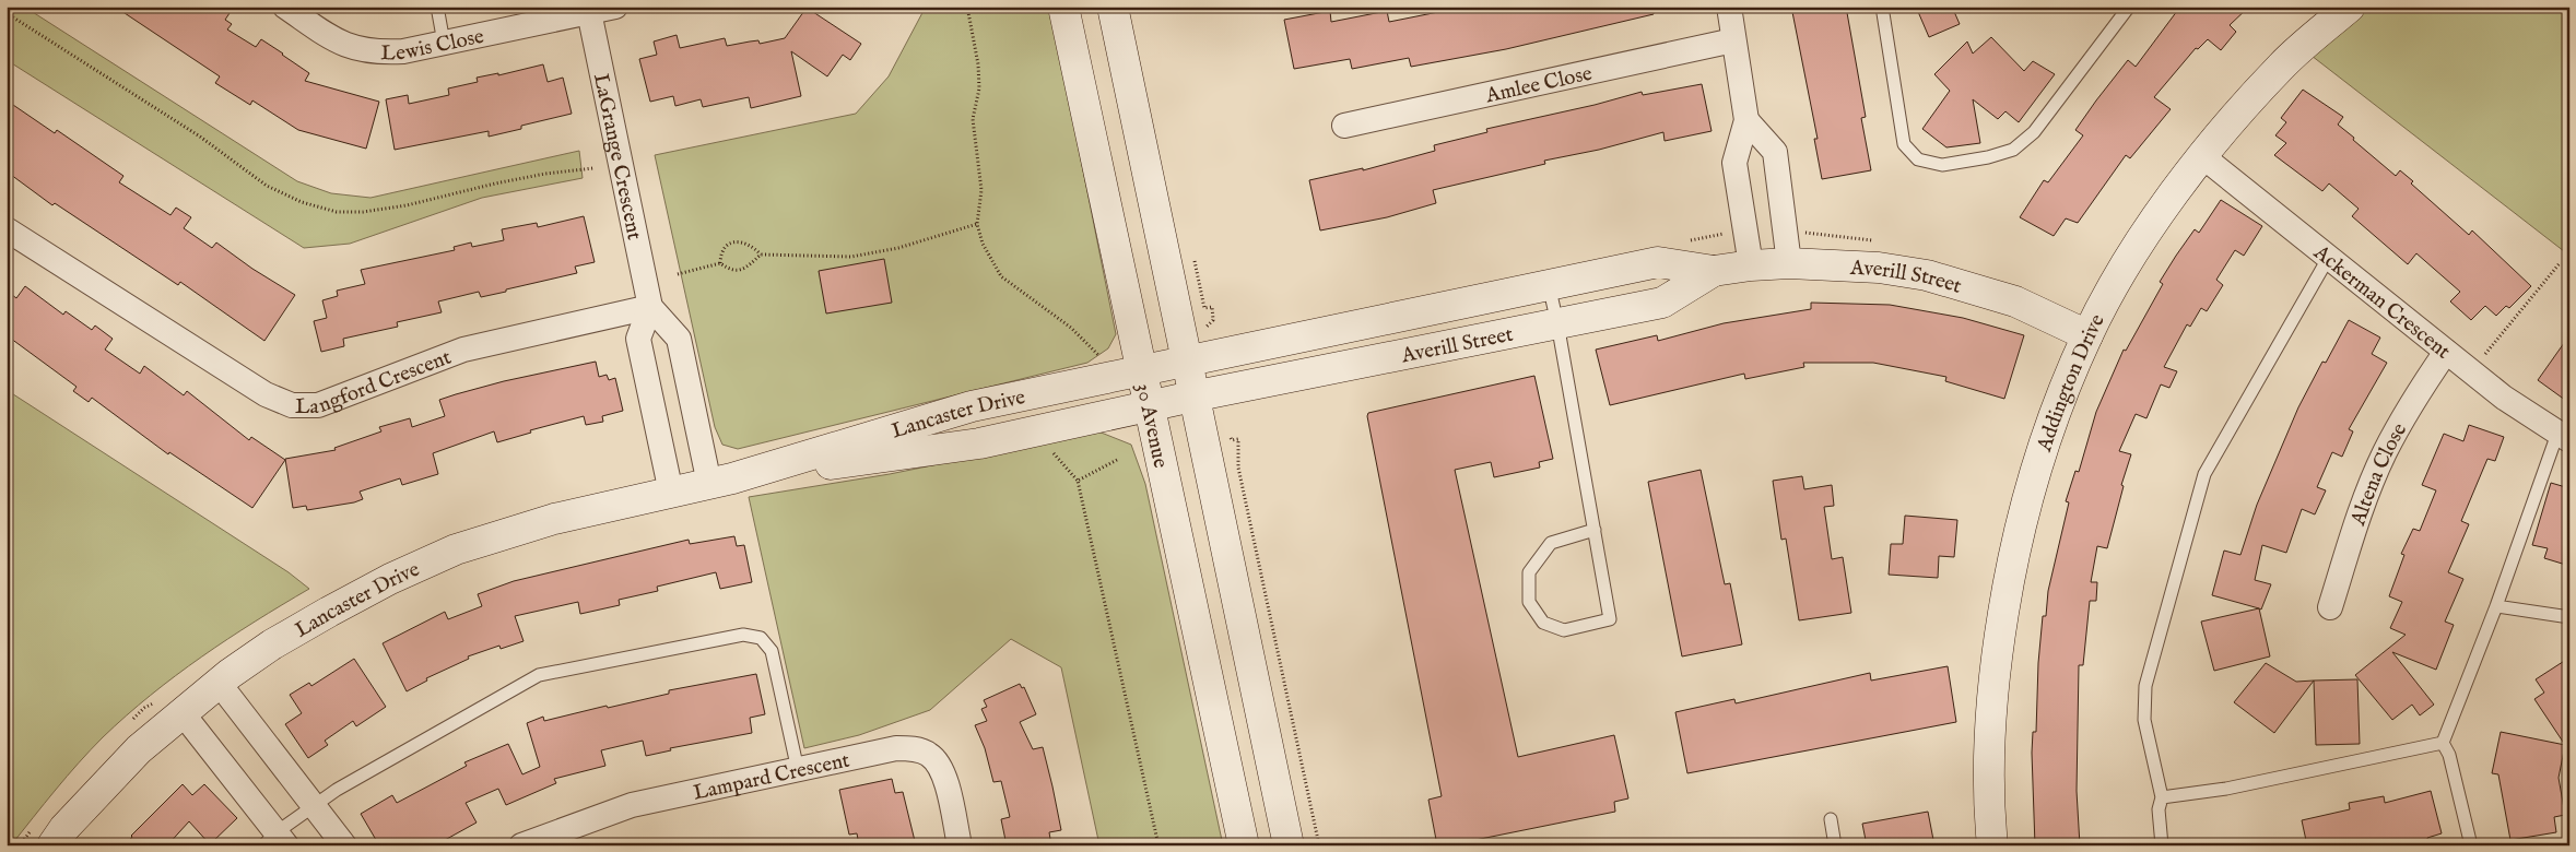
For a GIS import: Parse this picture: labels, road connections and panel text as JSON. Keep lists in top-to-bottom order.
{
  "streets": {
    "street": [
      "Lewis Close",
      "Amlee Close",
      "LaGrange Crescent",
      "Averill Street",
      "Ackerman Crescent",
      "Langford Crescent",
      "Addington Drive",
      "Lancaster Drive",
      "30 Avenue",
      "Altena Close",
      "Lampard Crescent"
    ]
  },
  "crossings": [
    ["Lewis Close", "LaGrange Crescent"],
    ["LaGrange Crescent", "Langford Crescent"],
    ["Averill Street", "Addington Drive"],
    ["Averill Street", "Lancaster Drive"],
    ["Ackerman Crescent", "Addington Drive"],
    ["Ackerman Crescent", "Altena Close"],
    ["Lancaster Drive", "30 Avenue"]
  ]
}
